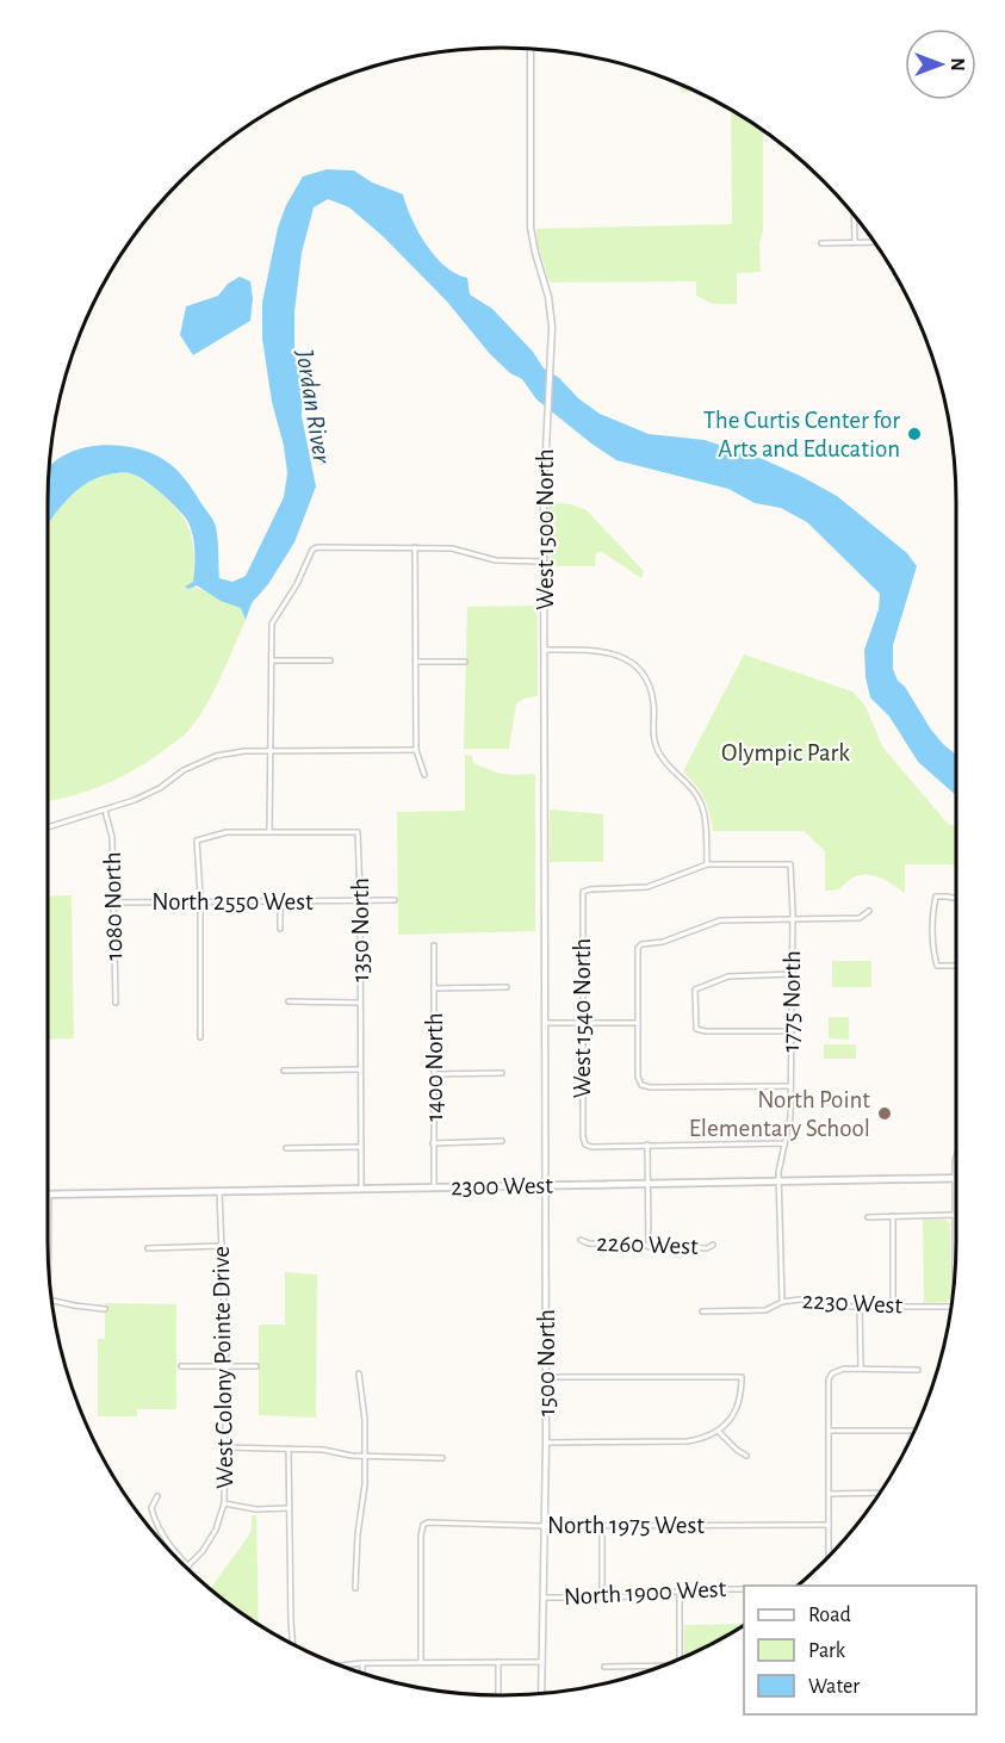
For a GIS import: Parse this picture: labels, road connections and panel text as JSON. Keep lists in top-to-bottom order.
{
  "streets": {
    "main road": ["2300 West"],
    "street": [
      "West 1500 North",
      "North 2550 West",
      "1080 North",
      "1350 North",
      "1775 North",
      "West 1540 North",
      "1400 North",
      "2260 West",
      "2230 West",
      "1500 North",
      "West Colony Pointe Drive",
      "North 1975 West",
      "North 1900 West"
    ]
  },
  "crossings": [
    ["West 1500 North", "1500 North"],
    ["North 2550 West", "1080 North"],
    ["North 2550 West", "1350 North"],
    ["1350 North", "2300 West"],
    ["1775 North", "West 1540 North"],
    ["1775 North", "2300 West"],
    ["1775 North", "2230 West"],
    ["1400 North", "2300 West"],
    ["2300 West", "1500 North"],
    ["2300 West", "West Colony Pointe Drive"],
    ["1500 North", "North 1975 West"],
    ["1500 North", "North 1900 West"]
  ],
  "water": ["Jordan River"],
  "parks": ["Olympic Park"],
  "places": ["The Curtis Center for Arts and Education", "North Point Elementary School"],
  "legend": ["Road", "Park", "Water"],
  "north": "right"
}
